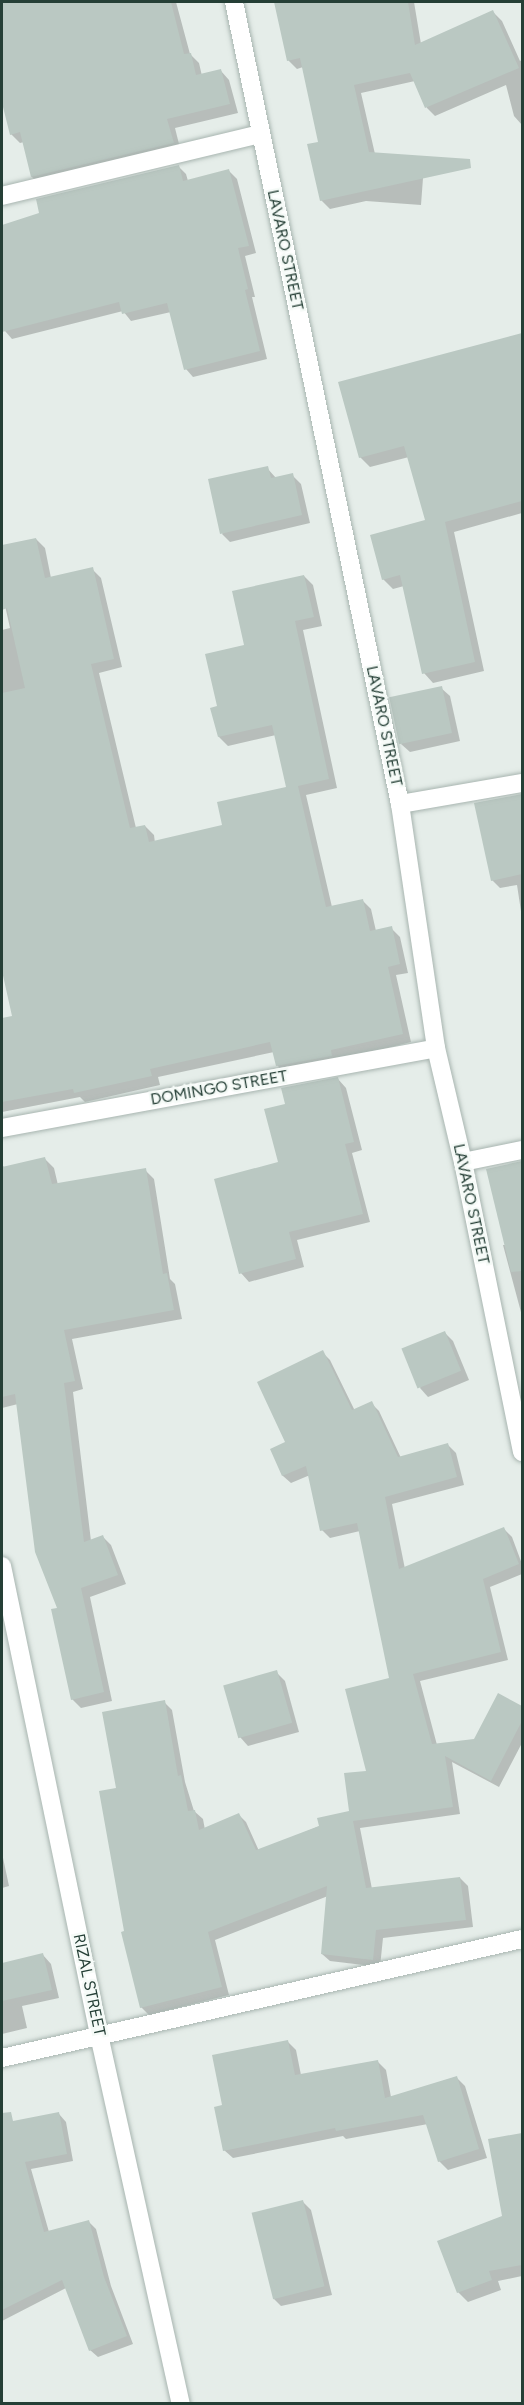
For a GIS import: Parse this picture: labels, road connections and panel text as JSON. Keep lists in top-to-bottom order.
{
  "streets": {
    "street": ["LAVARO STREET", "DOMINGO STREET", "RIZAL STREET"]
  },
  "crossings": [
    ["LAVARO STREET", "DOMINGO STREET"]
  ]
}
